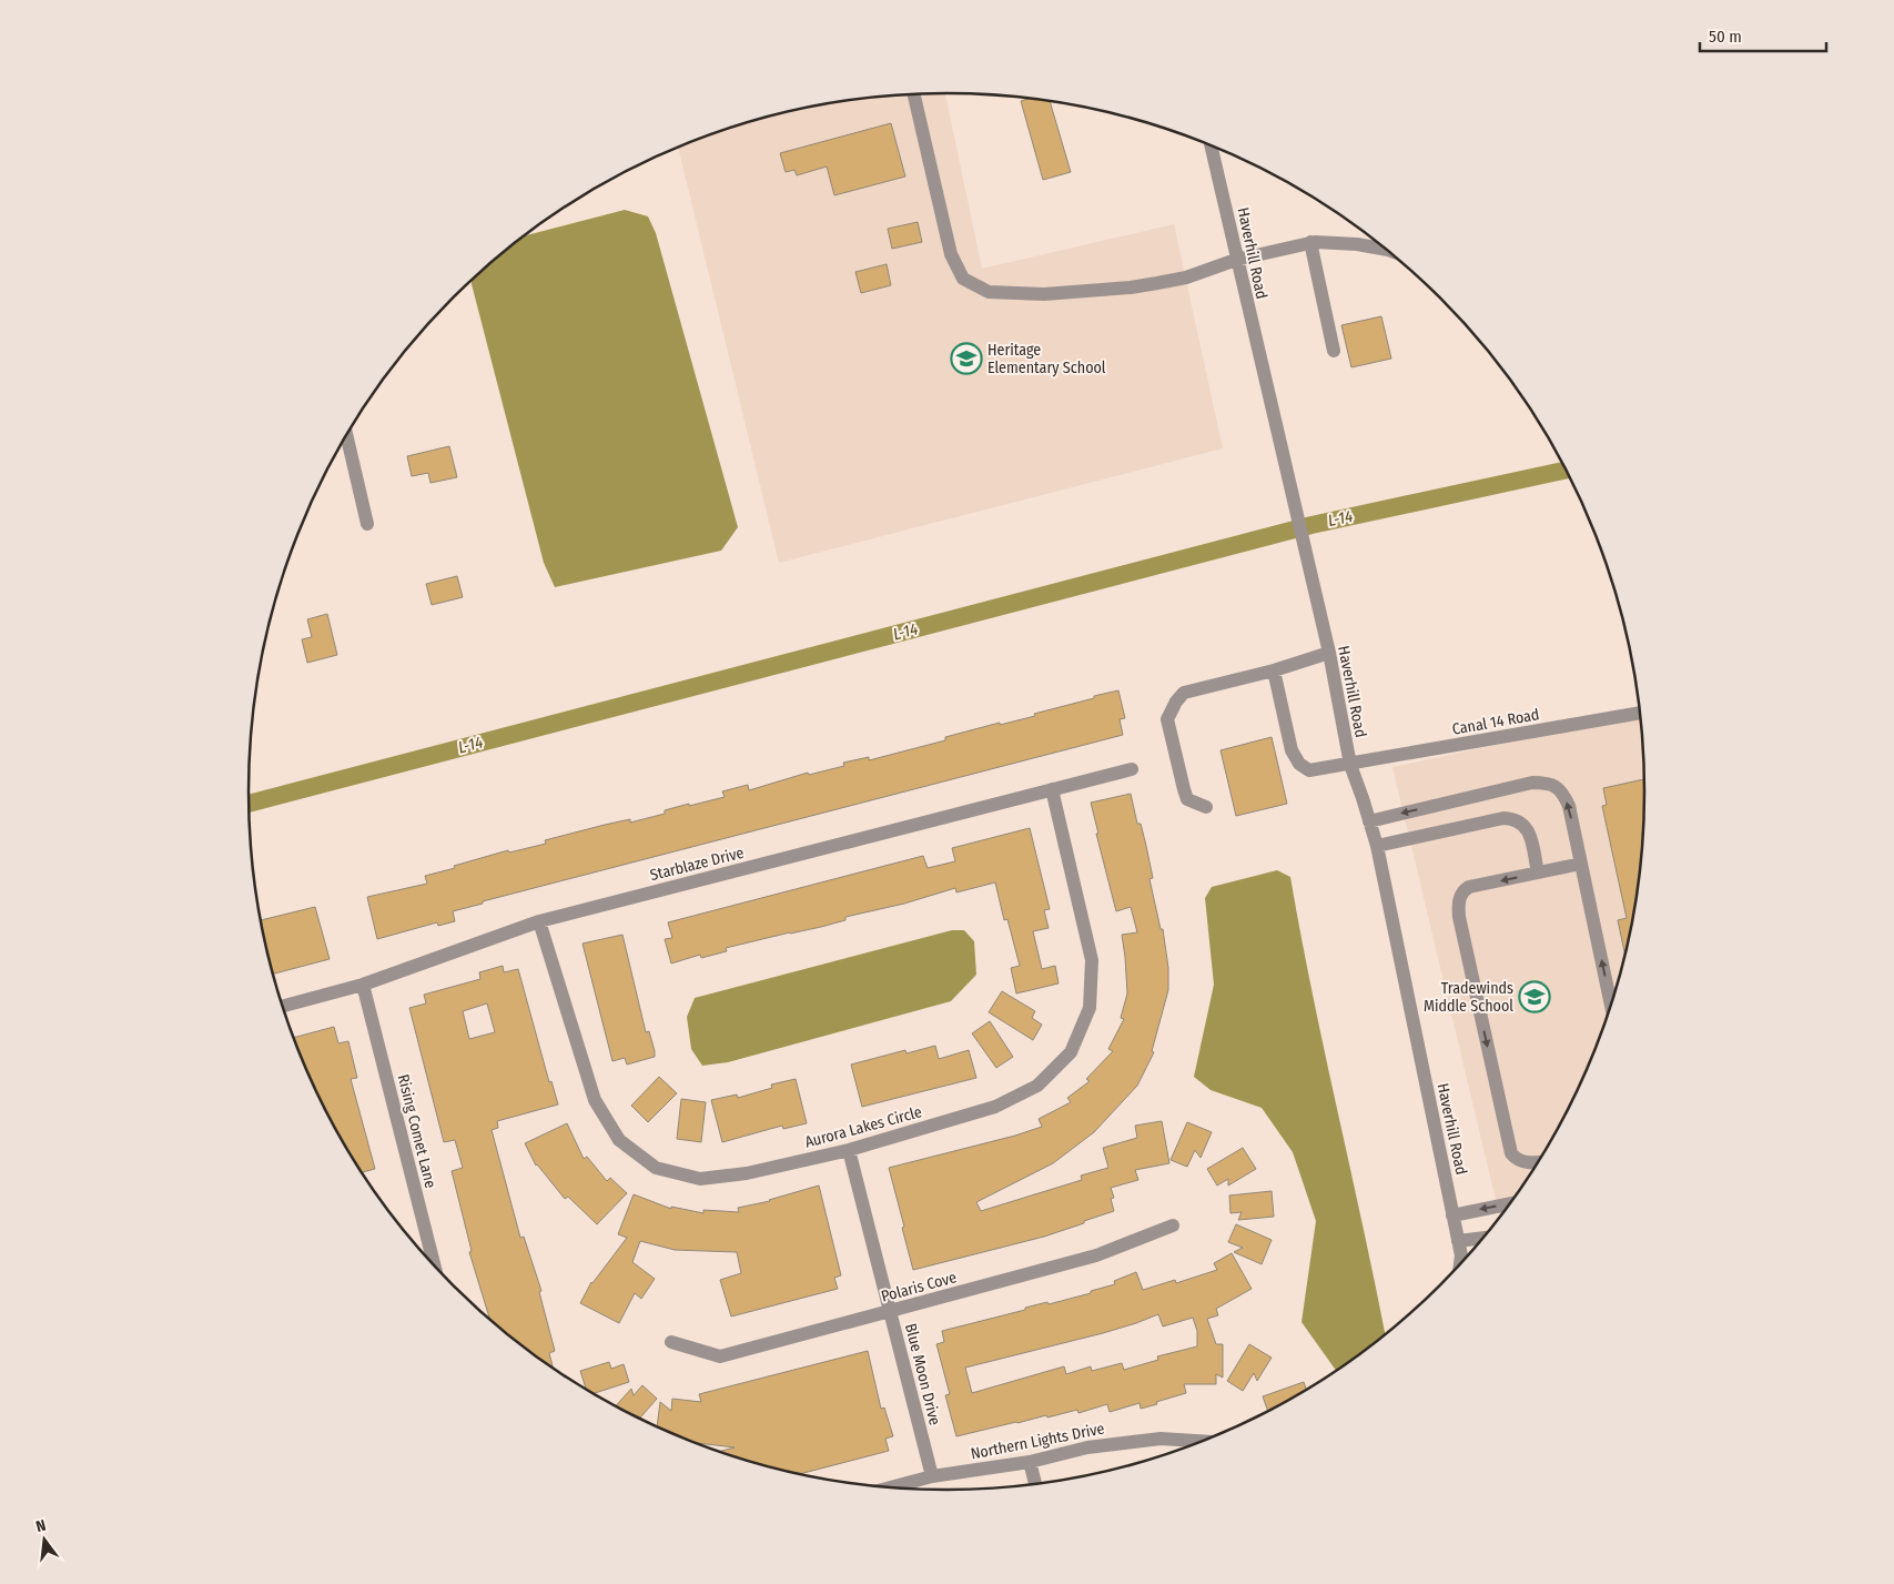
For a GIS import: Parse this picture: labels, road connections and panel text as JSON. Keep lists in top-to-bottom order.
{
  "streets": {
    "street": [
      "Haverhill Road",
      "Canal 14 Road",
      "Starblaze Drive",
      "Aurora Lakes Circle",
      "Rising Comet Lane",
      "Polaris Cove",
      "Blue Moon Drive",
      "Northern Lights Drive"
    ]
  },
  "crossings": [
    ["Haverhill Road", "Canal 14 Road"],
    ["Starblaze Drive", "Aurora Lakes Circle"],
    ["Starblaze Drive", "Rising Comet Lane"],
    ["Aurora Lakes Circle", "Blue Moon Drive"],
    ["Polaris Cove", "Blue Moon Drive"],
    ["Blue Moon Drive", "Northern Lights Drive"]
  ],
  "water": ["L-14"],
  "places": {
    "school or university": ["Heritage Elementary School", "Tradewinds Middle School"]
  },
  "scale_bar": "50 m",
  "north": "top"
}
